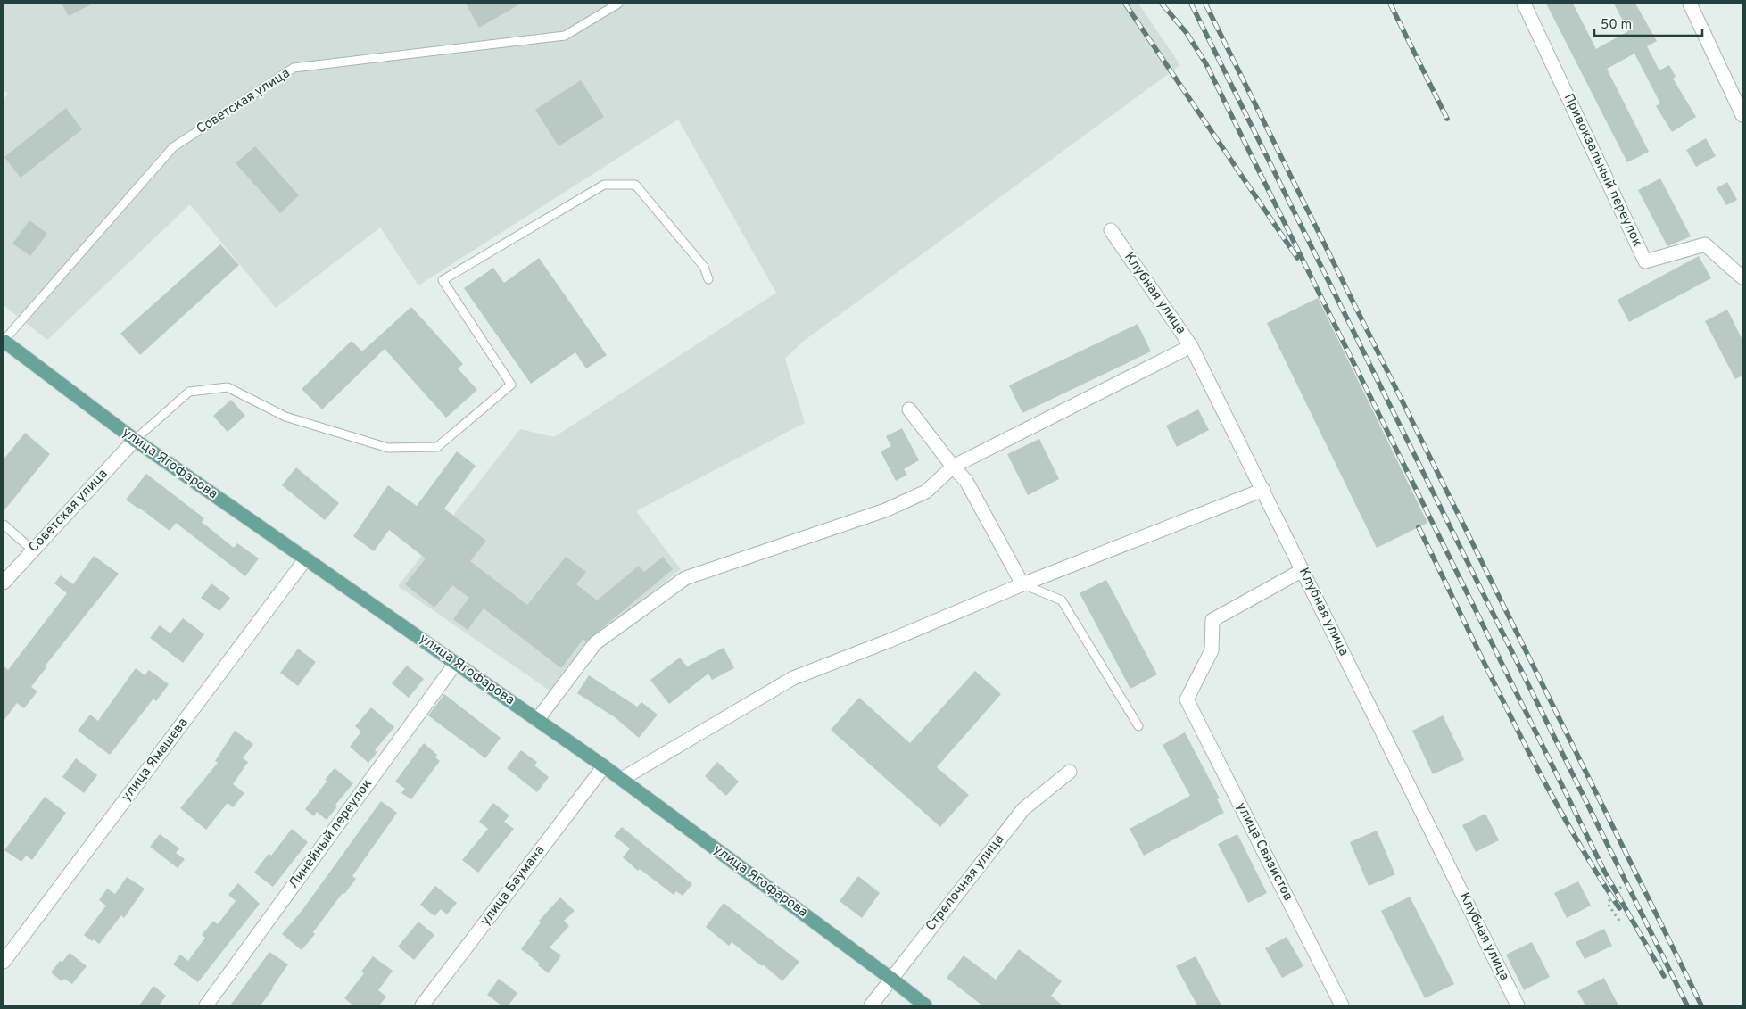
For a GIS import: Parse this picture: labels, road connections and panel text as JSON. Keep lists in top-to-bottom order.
{
  "streets": {
    "main road": ["улица Ягофарова"],
    "street": [
      "Советская улица",
      "Привокзальный переулок",
      "Клубная улица",
      "улица Ямашева",
      "Линейный переулок",
      "улица Связистов",
      "Стрелочная улица",
      "улица Баумана"
    ]
  },
  "crossings": [
    ["Советская улица", "улица Ягофарова"],
    ["Клубная улица", "улица Связистов"],
    ["улица Ягофарова", "улица Ямашева"],
    ["улица Ягофарова", "Линейный переулок"],
    ["улица Ягофарова", "Стрелочная улица"],
    ["улица Ягофарова", "улица Баумана"]
  ],
  "scale_bar": "50 m"
}
